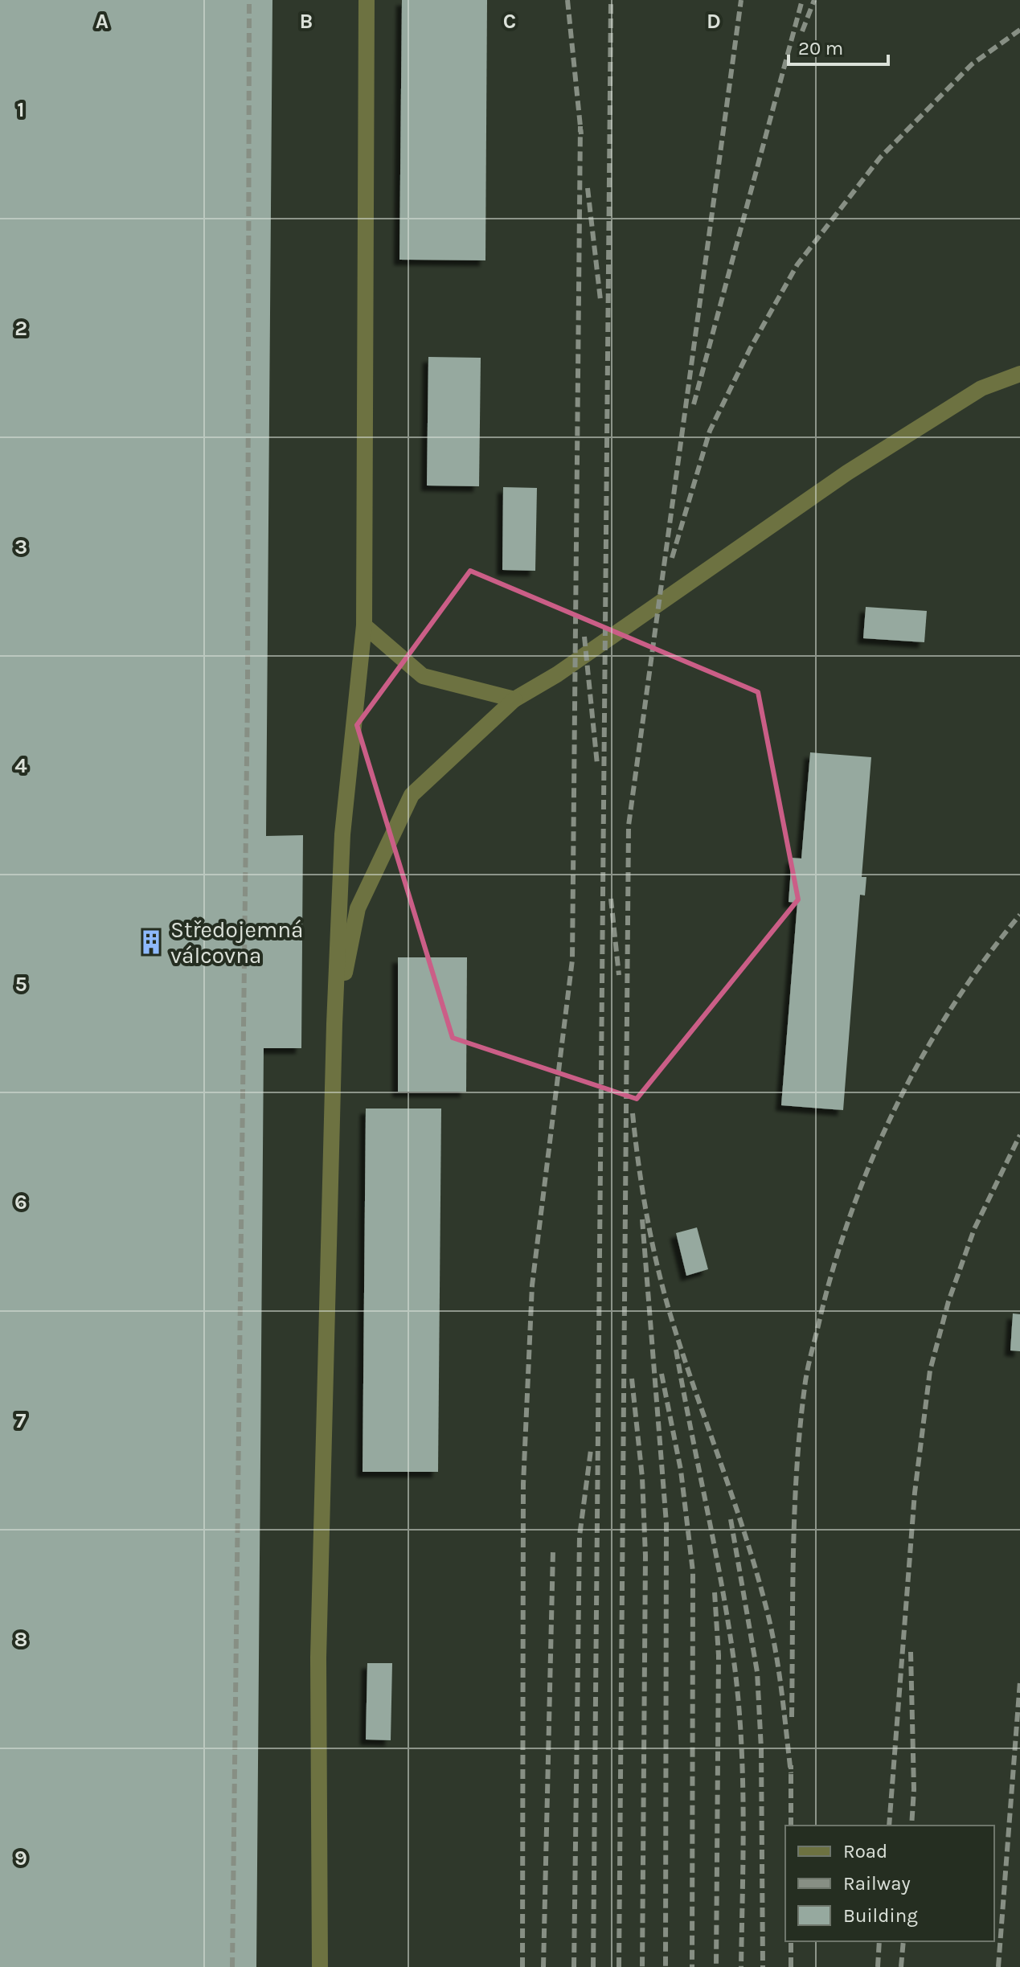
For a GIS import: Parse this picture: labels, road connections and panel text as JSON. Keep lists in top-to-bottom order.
{
  "places": {
    "building": ["Středojemná válcovna"]
  },
  "legend": ["Road", "Railway", "Building"],
  "scale_bar": "20 m",
  "grid": {
    "columns": [
      "A",
      "B",
      "C",
      "D"
    ],
    "rows": [
      "1",
      "2",
      "3",
      "4",
      "5",
      "6",
      "7",
      "8",
      "9"
    ]
  }
}
